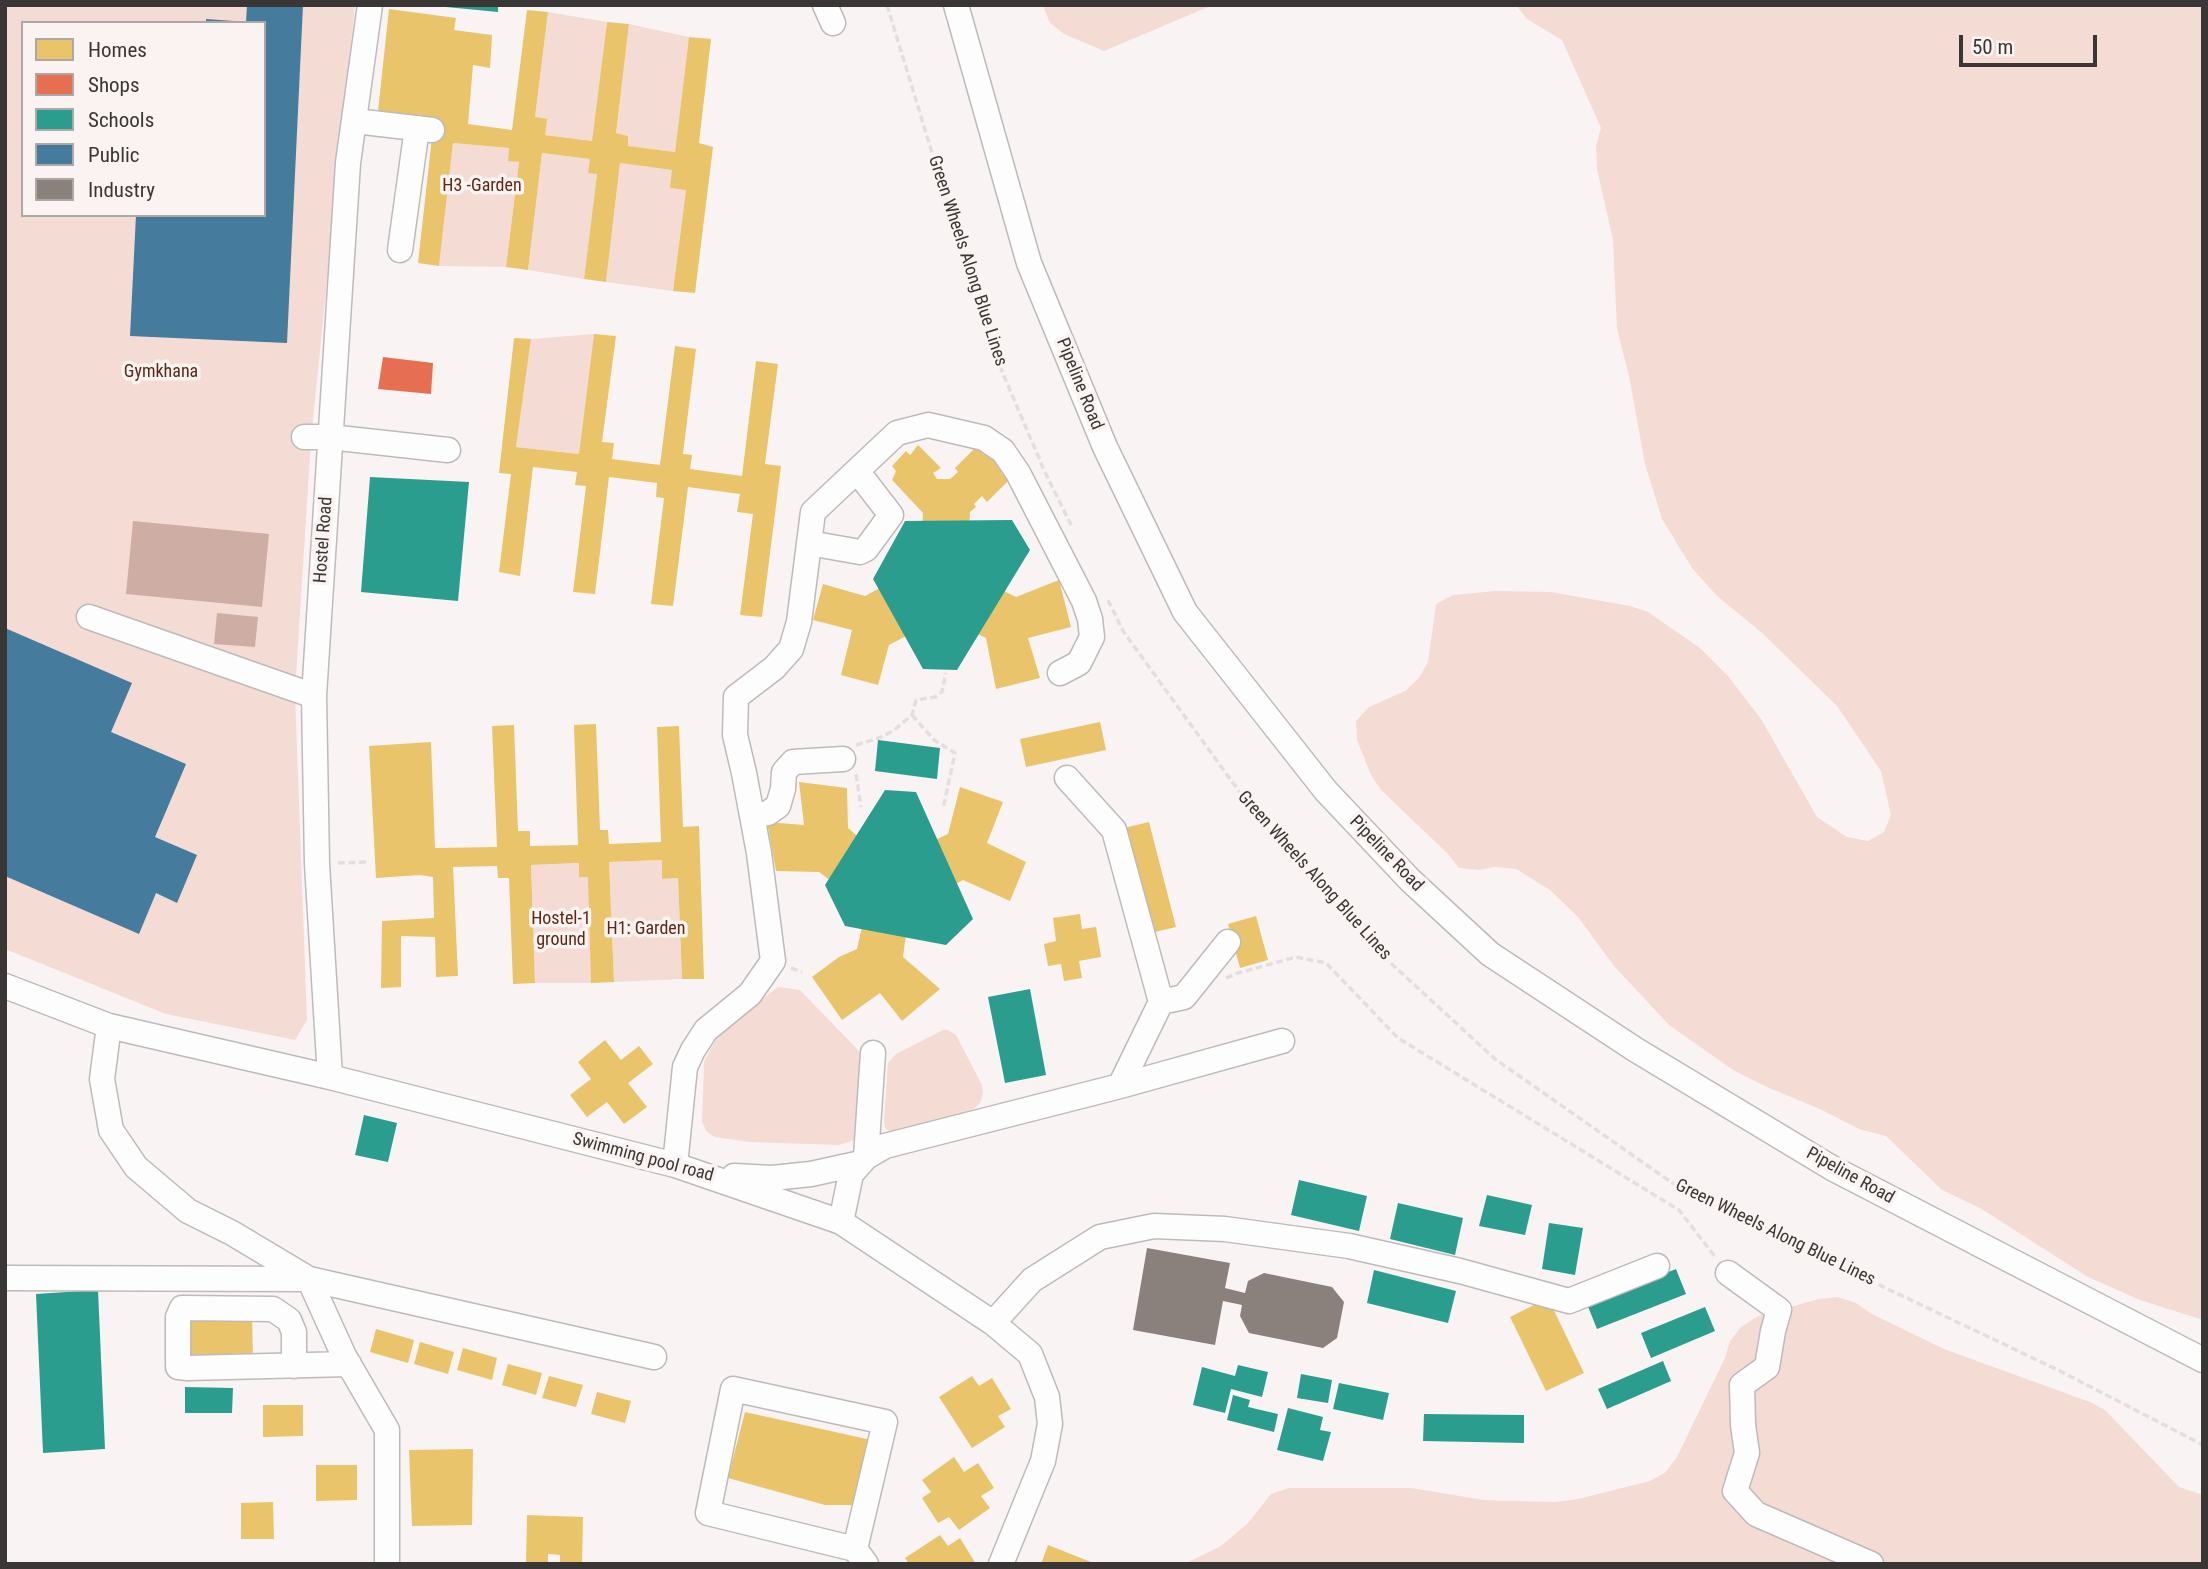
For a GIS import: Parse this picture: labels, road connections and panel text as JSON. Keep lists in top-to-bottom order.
{
  "streets": {
    "lane": ["Pipeline Road", "Hostel Road", "Swimming pool road"],
    "path": ["Green Wheels Along Blue Lines"]
  },
  "crossings": [
    ["Hostel Road", "Swimming pool road"]
  ],
  "parks": [
    "H3 -Garden",
    "Gymkhana",
    "Hostel-1 ground",
    "H1: Garden"
  ],
  "legend": [
    "Homes",
    "Shops",
    "Schools",
    "Public",
    "Industry"
  ],
  "scale_bar": "50 m"
}
